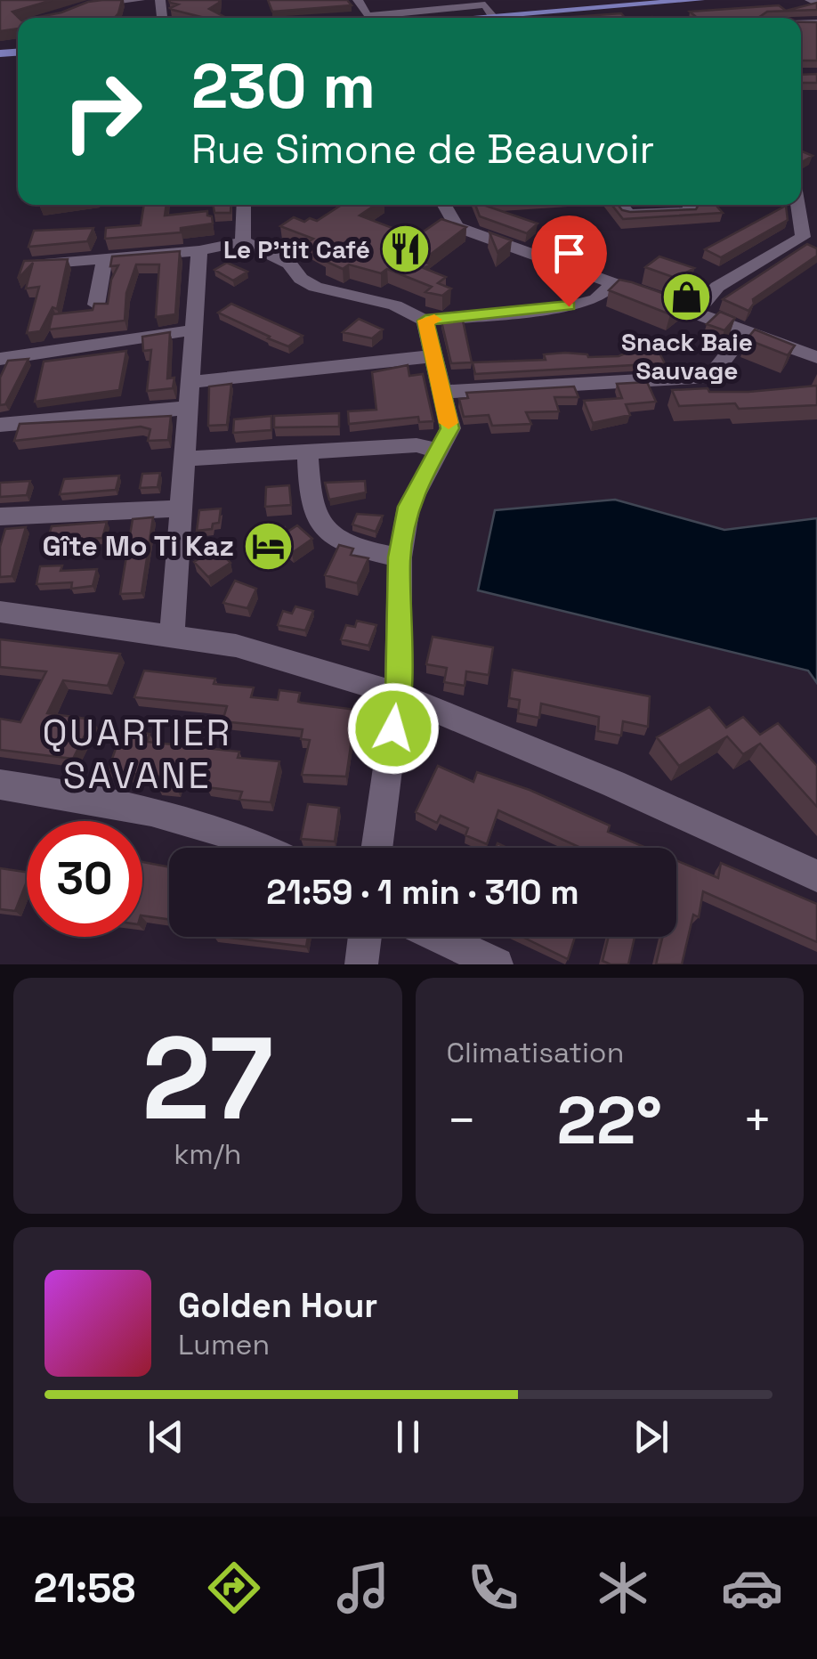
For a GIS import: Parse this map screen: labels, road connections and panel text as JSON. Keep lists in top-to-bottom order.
{
  "districts": ["QUARTIER SAVANE"],
  "places": {
    "restaurant": ["Le P'tit Café"],
    "shop": ["Snack Baie Sauvage"],
    "hotel": ["Gîte Mo Ti Kaz"]
  },
  "page": {
    "turn": ["230 m", "Rue Simone de Beauvoir"],
    "limit": "30",
    "trip": "21:59 · 1 min · 310 m",
    "tile": [
      ["27", "km/h"],
      "Climatisation"
    ],
    "heat": ["−", "22°", "+"],
    "song": ["Golden Hour", "Lumen"],
    "tabs": "21:58"
  }
}
